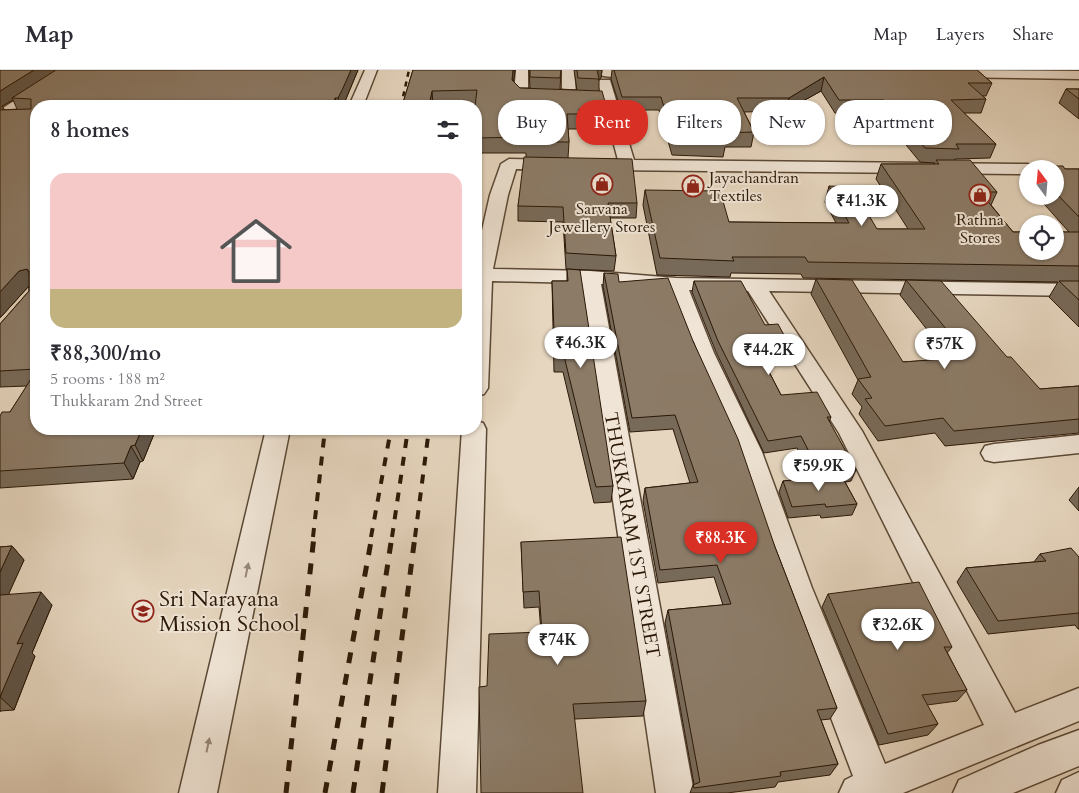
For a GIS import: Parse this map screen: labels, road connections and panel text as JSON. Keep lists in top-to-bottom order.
{
  "streets": {
    "street": ["THUKKARAM 1ST STREET"]
  },
  "places": {
    "shop": ["Sarvana Jewellery Stores", "Jayachandran Textiles", "Rathna Stores"],
    "school or university": ["Sri Narayana Mission School"]
  },
  "north": "top",
  "page": {
    "header": "Map",
    "nav": ["Map", "Layers", "Share"],
    "chip": [
      "Buy",
      "Rent",
      "Filters",
      "New",
      "Apartment"
    ],
    "heading": "8 homes",
    "list": [
      {
        "name": "₹88,300/mo",
        "note": "5 rooms · 188 m² · Thukkaram 2nd Street"
      }
    ],
    "price": [
      "₹41.3K",
      "₹46.3K",
      "₹57K",
      "₹44.2K",
      "₹59.9K",
      "₹88.3K",
      "₹32.6K",
      "₹74K"
    ]
  }
}
